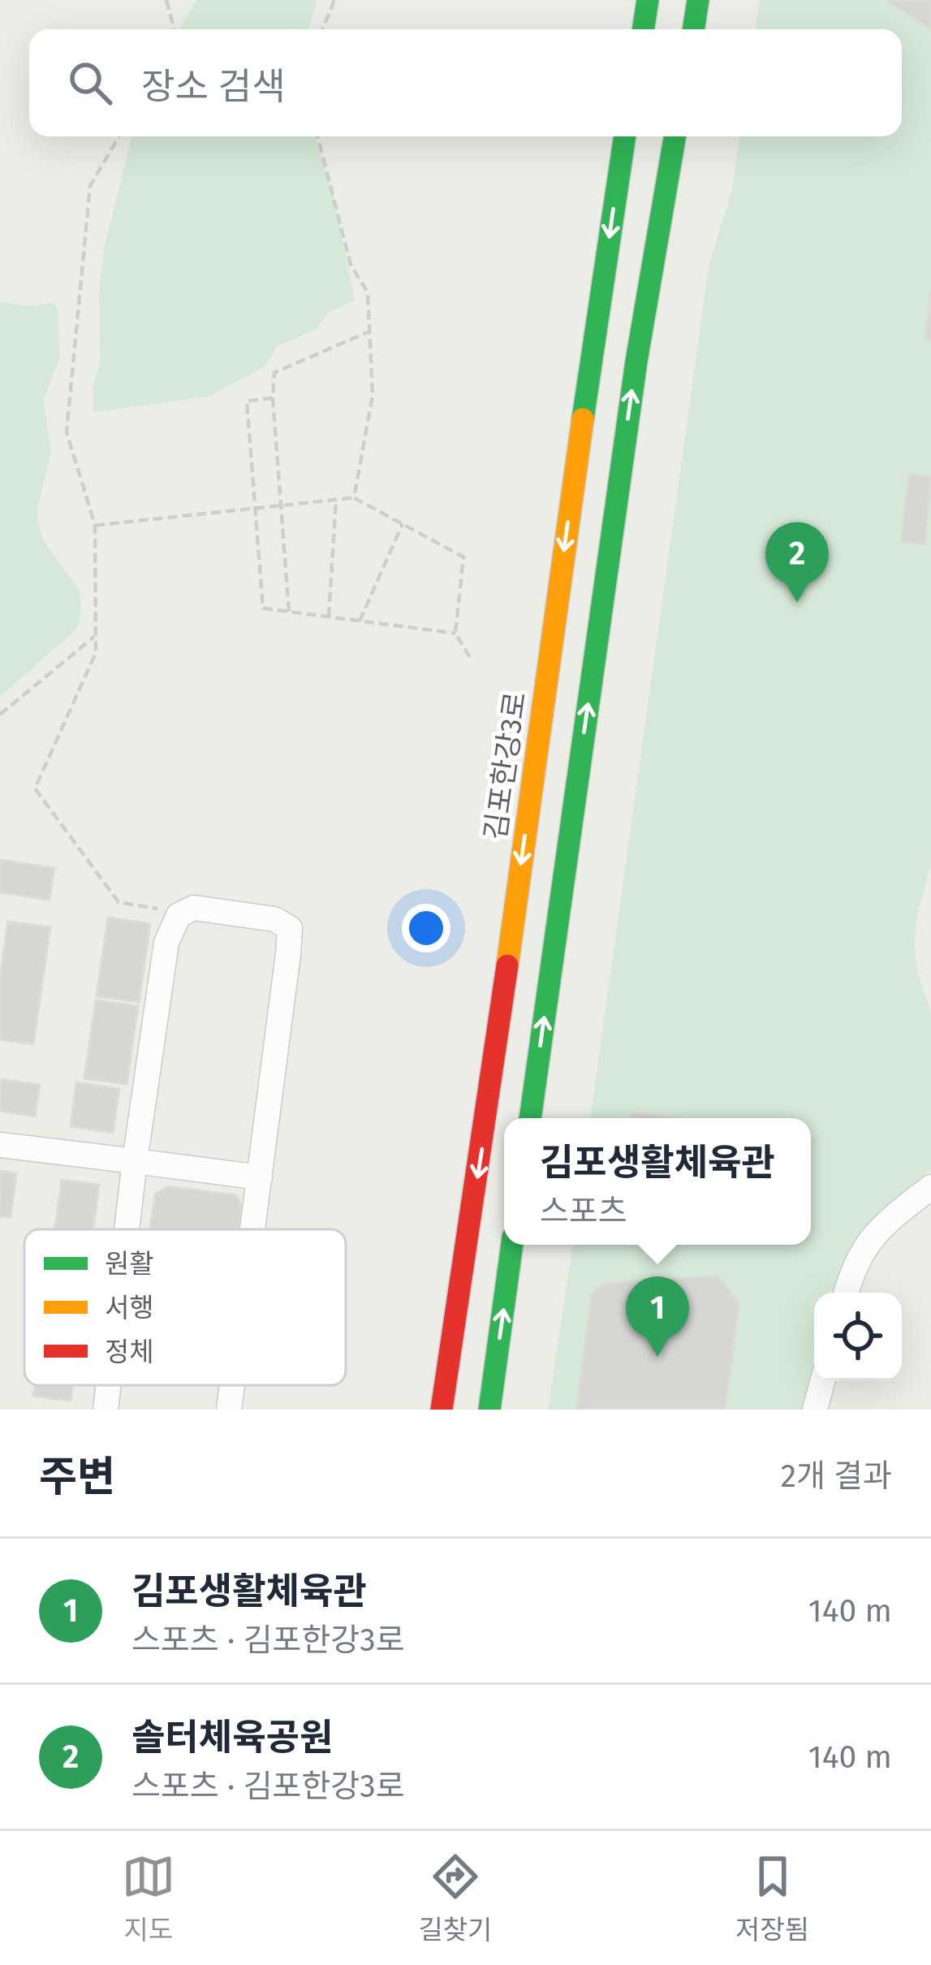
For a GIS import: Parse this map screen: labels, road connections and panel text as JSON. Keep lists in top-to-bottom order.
{
  "streets": {
    "street": ["김포한강3로"]
  },
  "legend": ["원활", "서행", "정체"],
  "page": {
    "search": "장소 검색",
    "pins": ["2", "1"],
    "popup": ["김포생활체육관", "스포츠"],
    "heading": ["주변", "2개 결과"],
    "list": [
      {
        "mark": "1",
        "name": "김포생활체육관",
        "note": "스포츠 · 김포한강3로",
        "value": "140 m"
      },
      {
        "mark": "2",
        "name": "솔터체육공원",
        "note": "스포츠 · 김포한강3로",
        "value": "140 m"
      }
    ],
    "nav": ["지도", "길찾기", "저장됨"]
  }
}
